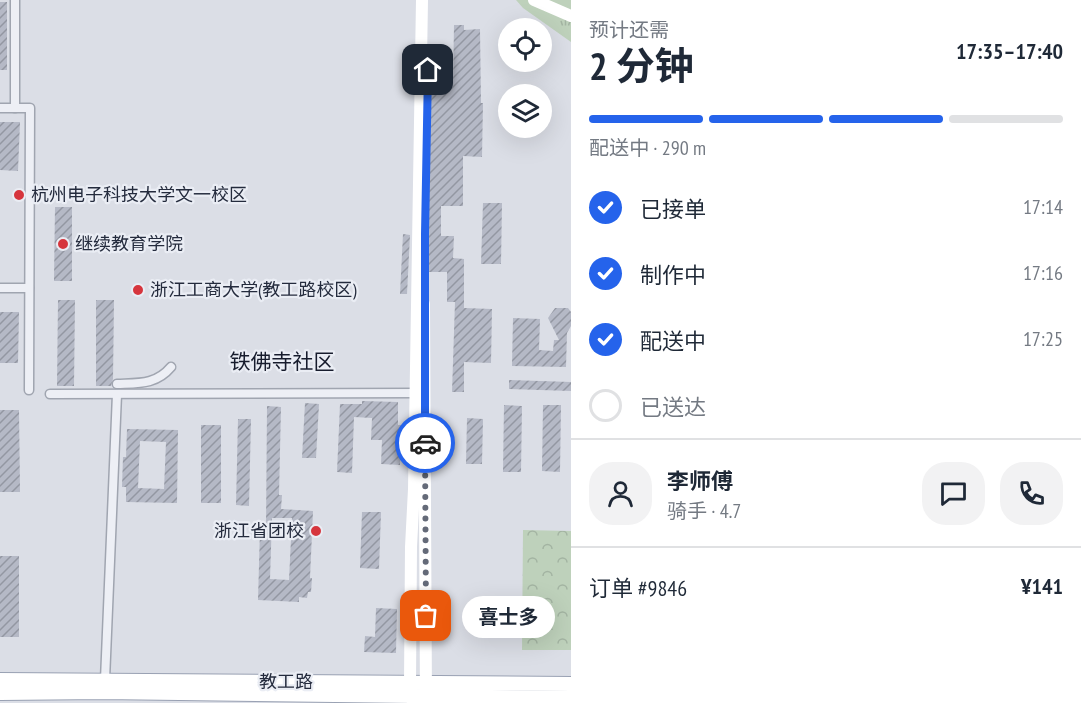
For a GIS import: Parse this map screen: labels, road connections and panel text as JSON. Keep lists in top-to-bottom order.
{
  "streets": {
    "main road": ["教工路"]
  },
  "districts": ["铁佛寺社区"],
  "places": [
    "杭州电子科技大学文一校区",
    "继续教育学院",
    "浙江工商大学(教工路校区)",
    "浙江省团校",
    "喜士多"
  ],
  "page": {
    "heading": ["2 分钟", "预计还需", "17:35–17:40"],
    "panel": [
      "李师傅",
      "骑手 · 4.7",
      "订单 #9846",
      "¥141"
    ],
    "bar": "配送中 · 290 m",
    "list": [
      ["已接单", "17:14"],
      ["制作中", "17:16"],
      ["配送中", "17:25"],
      "已送达"
    ],
    "bubble": "喜士多"
  }
}
